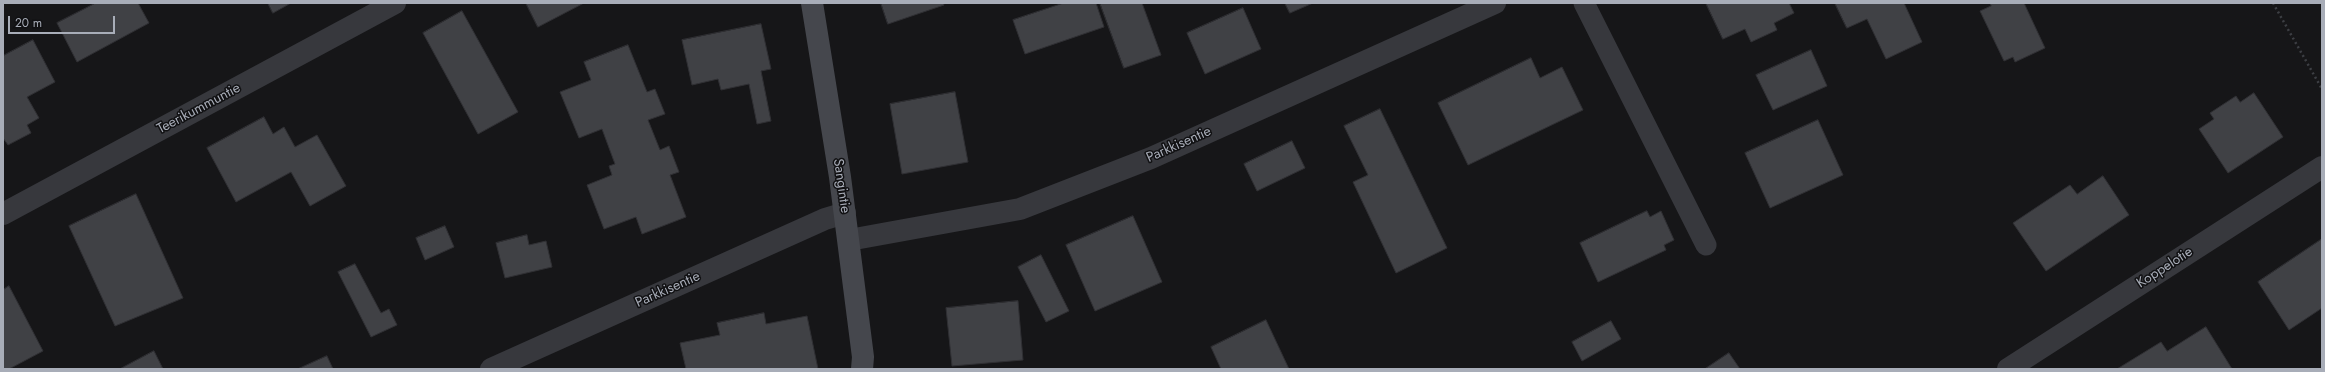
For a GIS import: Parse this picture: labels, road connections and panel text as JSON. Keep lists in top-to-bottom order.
{
  "streets": {
    "street": [
      "Teerikummuntie",
      "Parkkisentie",
      "Sangintie",
      "Koppelotie"
    ]
  },
  "crossings": [
    ["Parkkisentie", "Sangintie"]
  ],
  "scale_bar": "20 m"
}
